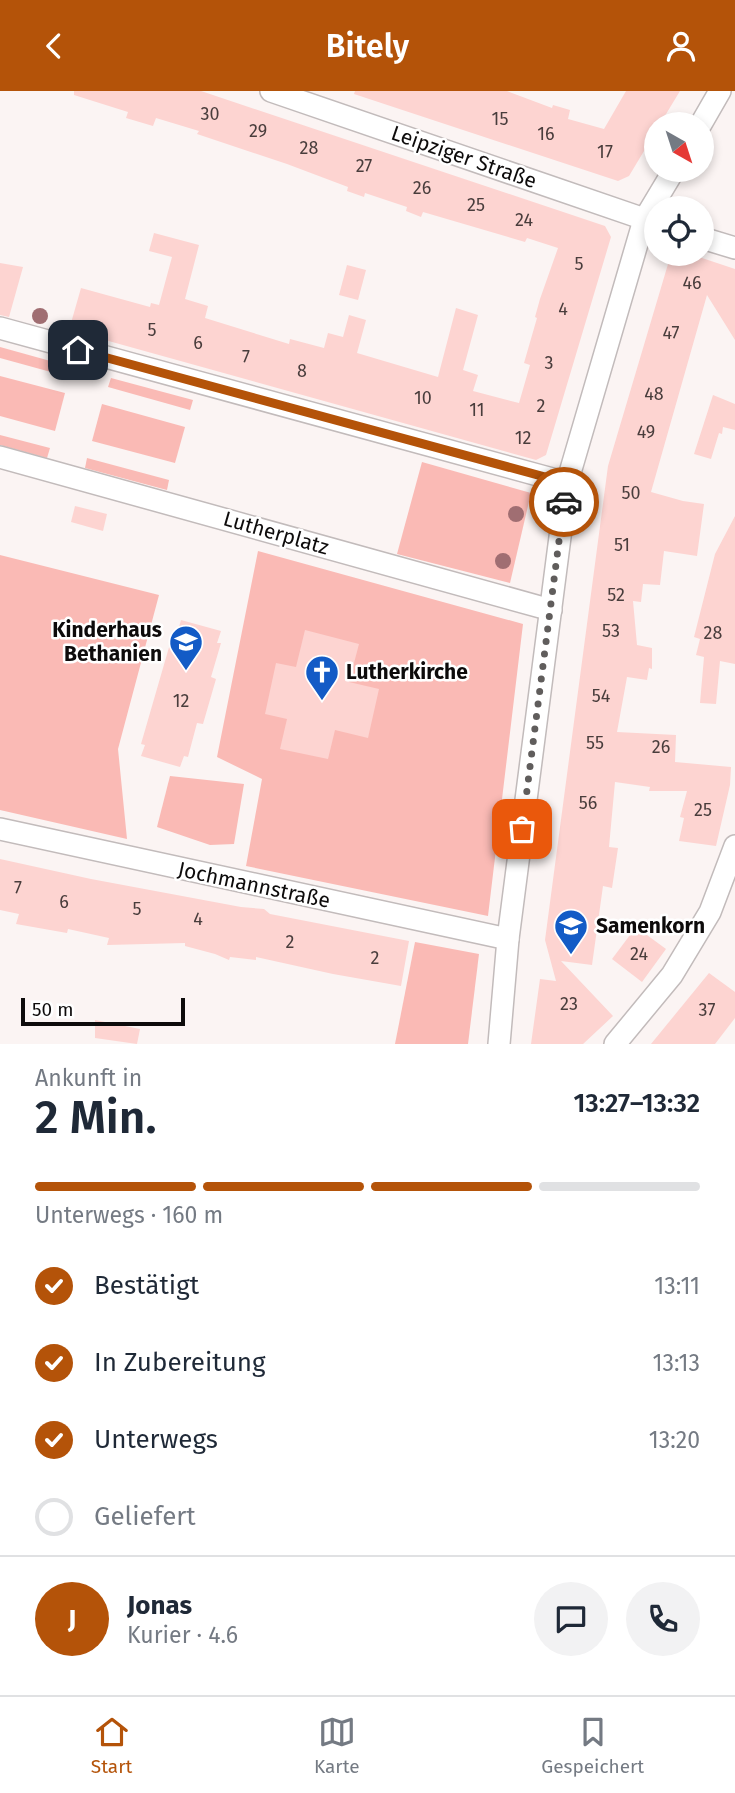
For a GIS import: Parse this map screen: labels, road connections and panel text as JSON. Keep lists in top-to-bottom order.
{
  "streets": {
    "street": ["Leipziger Straße", "Lutherplatz", "Jochmannstraße"]
  },
  "places": {
    "school or university": ["Kinderhaus Bethanien", "Samenkorn"],
    "church": ["Lutherkirche"]
  },
  "house_numbers": [
    "30",
    "15",
    "29",
    "16",
    "28",
    "17",
    "27",
    "26",
    "25",
    "24",
    "5",
    "46",
    "4",
    "5",
    "47",
    "6",
    "7",
    "3",
    "8",
    "48",
    "10",
    "2",
    "11",
    "49",
    "12",
    "50",
    "51",
    "52",
    "53",
    "28",
    "54",
    "12",
    "55",
    "26",
    "56",
    "25",
    "7",
    "6",
    "5",
    "4",
    "2",
    "24",
    "2",
    "23",
    "37"
  ],
  "scale_bar": "50 m",
  "north": "bottom right",
  "page": {
    "header": "Bitely",
    "scale": "50 m",
    "heading": ["2 Min.", "Ankunft in", "13:27–13:32"],
    "panel": ["Jonas", "Kurier · 4.6"],
    "bar": "Unterwegs · 160 m",
    "list": [
      ["Bestätigt", "13:11"],
      ["In Zubereitung", "13:13"],
      ["Unterwegs", "13:20"],
      "Geliefert"
    ],
    "round": "J",
    "tabs": ["Start", "Karte", "Gespeichert"]
  }
}
